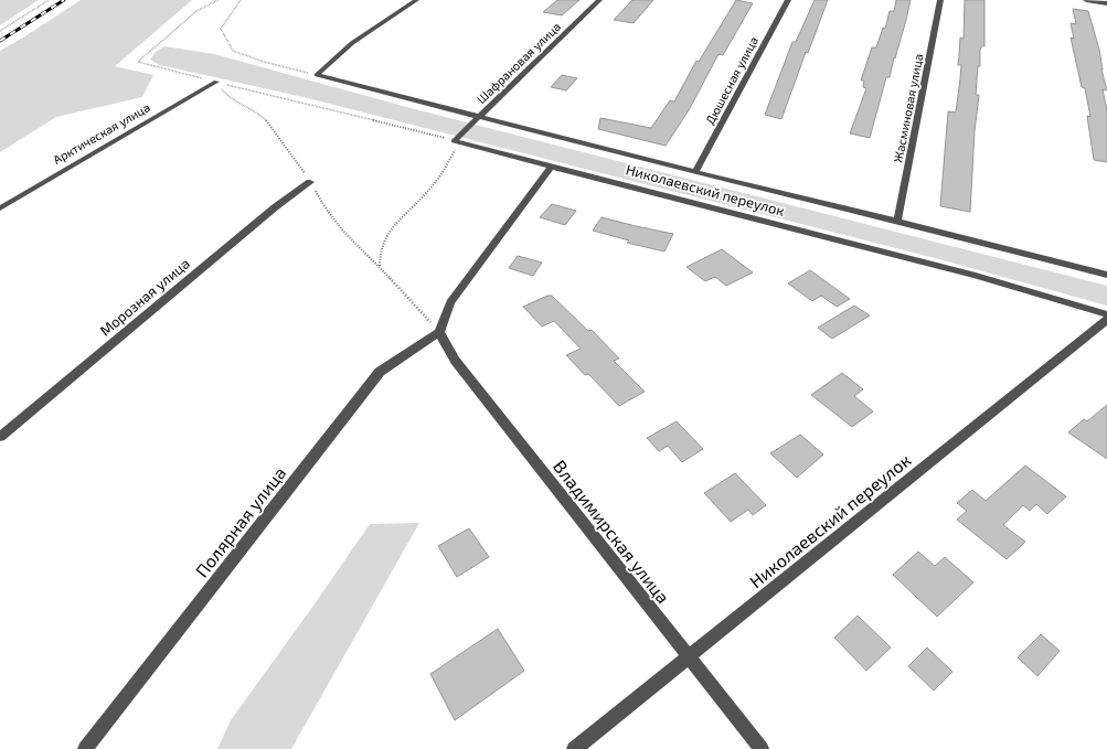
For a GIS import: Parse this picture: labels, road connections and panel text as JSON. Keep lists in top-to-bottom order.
{
  "streets": {
    "street": [
      "Шафрановая улица",
      "Дюшесная улица",
      "Жасминовая улица",
      "Арктическая улица",
      "Николаевский переулок",
      "Морозная улица",
      "Полярная улица",
      "Владимирская улица"
    ]
  },
  "crossings": [
    ["Шафрановая улица", "Николаевский переулок"],
    ["Николаевский переулок", "Владимирская улица"],
    ["Полярная улица", "Владимирская улица"]
  ]
}
